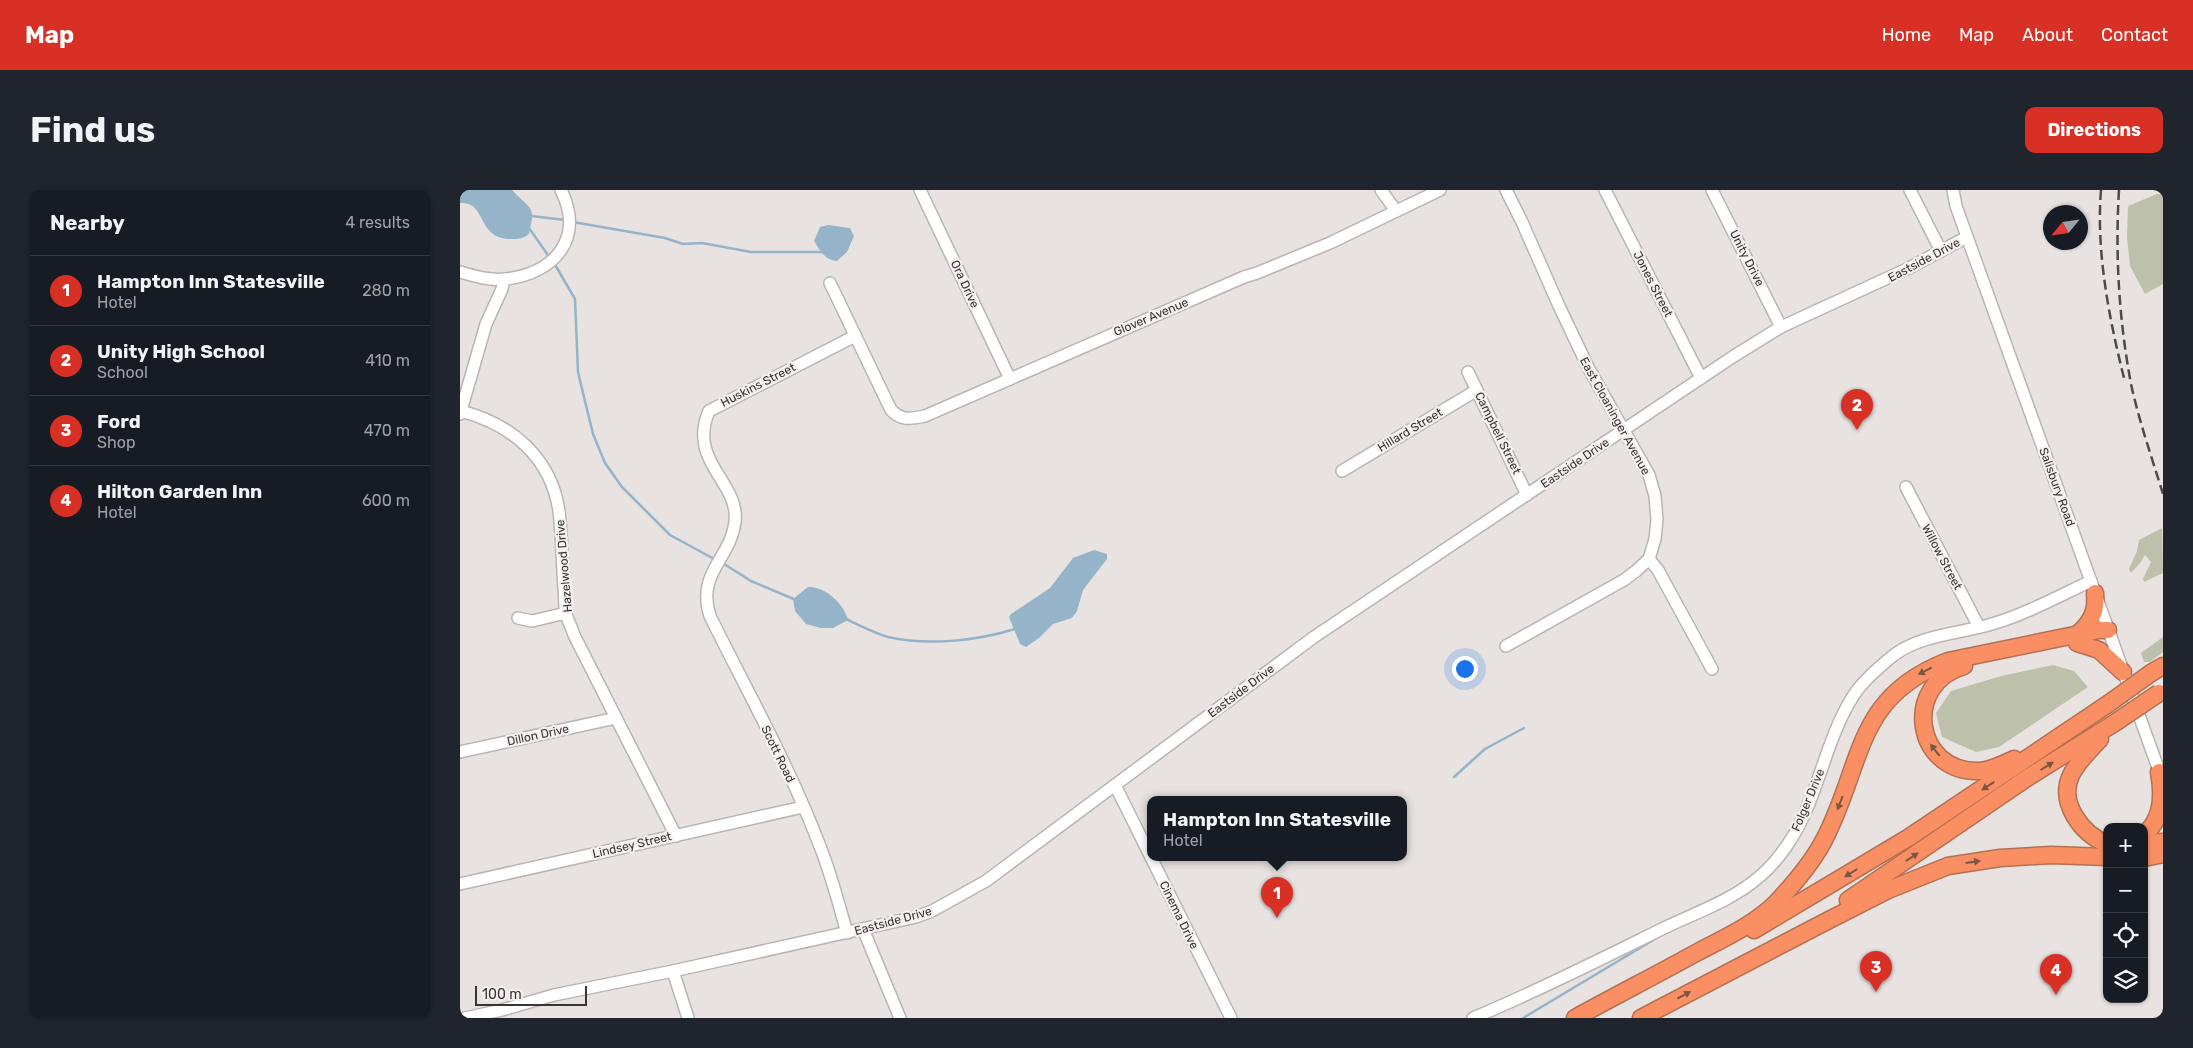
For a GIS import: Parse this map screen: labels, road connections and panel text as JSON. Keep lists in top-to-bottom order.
{
  "streets": {
    "street": [
      "Unity Drive",
      "Eastside Drive",
      "Ora Drive",
      "Jones Street",
      "Glover Avenue",
      "Huskins Street",
      "East Cloaninger Avenue",
      "Hillard Street",
      "Campbell Street",
      "Salisbury Road",
      "Willow Street",
      "Hazelwood Drive",
      "Dillon Drive",
      "Scott Road",
      "Folger Drive",
      "Lindsey Street",
      "Cinema Drive"
    ]
  },
  "crossings": [
    ["Unity Drive", "Eastside Drive"],
    ["Eastside Drive", "Jones Street"],
    ["Eastside Drive", "East Cloaninger Avenue"],
    ["Eastside Drive", "Campbell Street"],
    ["Eastside Drive", "Salisbury Road"],
    ["Eastside Drive", "Scott Road"],
    ["Eastside Drive", "Cinema Drive"],
    ["Ora Drive", "Glover Avenue"],
    ["Glover Avenue", "Huskins Street"],
    ["Huskins Street", "Scott Road"],
    ["Hillard Street", "Campbell Street"],
    ["Salisbury Road", "Folger Drive"],
    ["Willow Street", "Folger Drive"],
    ["Hazelwood Drive", "Dillon Drive"],
    ["Hazelwood Drive", "Lindsey Street"],
    ["Scott Road", "Lindsey Street"]
  ],
  "scale_bar": "100 m",
  "north": "bottom left",
  "page": {
    "header": "Map",
    "nav": [
      "Home",
      "Map",
      "About",
      "Contact"
    ],
    "buttons": "Directions",
    "title": "Find us",
    "heading": ["Nearby", "4 results"],
    "list": [
      {
        "mark": "1",
        "name": "Hampton Inn Statesville",
        "note": "Hotel",
        "value": "280 m"
      },
      {
        "mark": "2",
        "name": "Unity High School",
        "note": "School",
        "value": "410 m"
      },
      {
        "mark": "3",
        "name": "Ford",
        "note": "Shop",
        "value": "470 m"
      },
      {
        "mark": "4",
        "name": "Hilton Garden Inn",
        "note": "Hotel",
        "value": "600 m"
      }
    ],
    "pins": [
      "2",
      "1",
      "3",
      "4"
    ],
    "popup": ["Hampton Inn Statesville", "Hotel"],
    "map_buttons": ["+", "−"],
    "scale": "100 m"
  }
}
